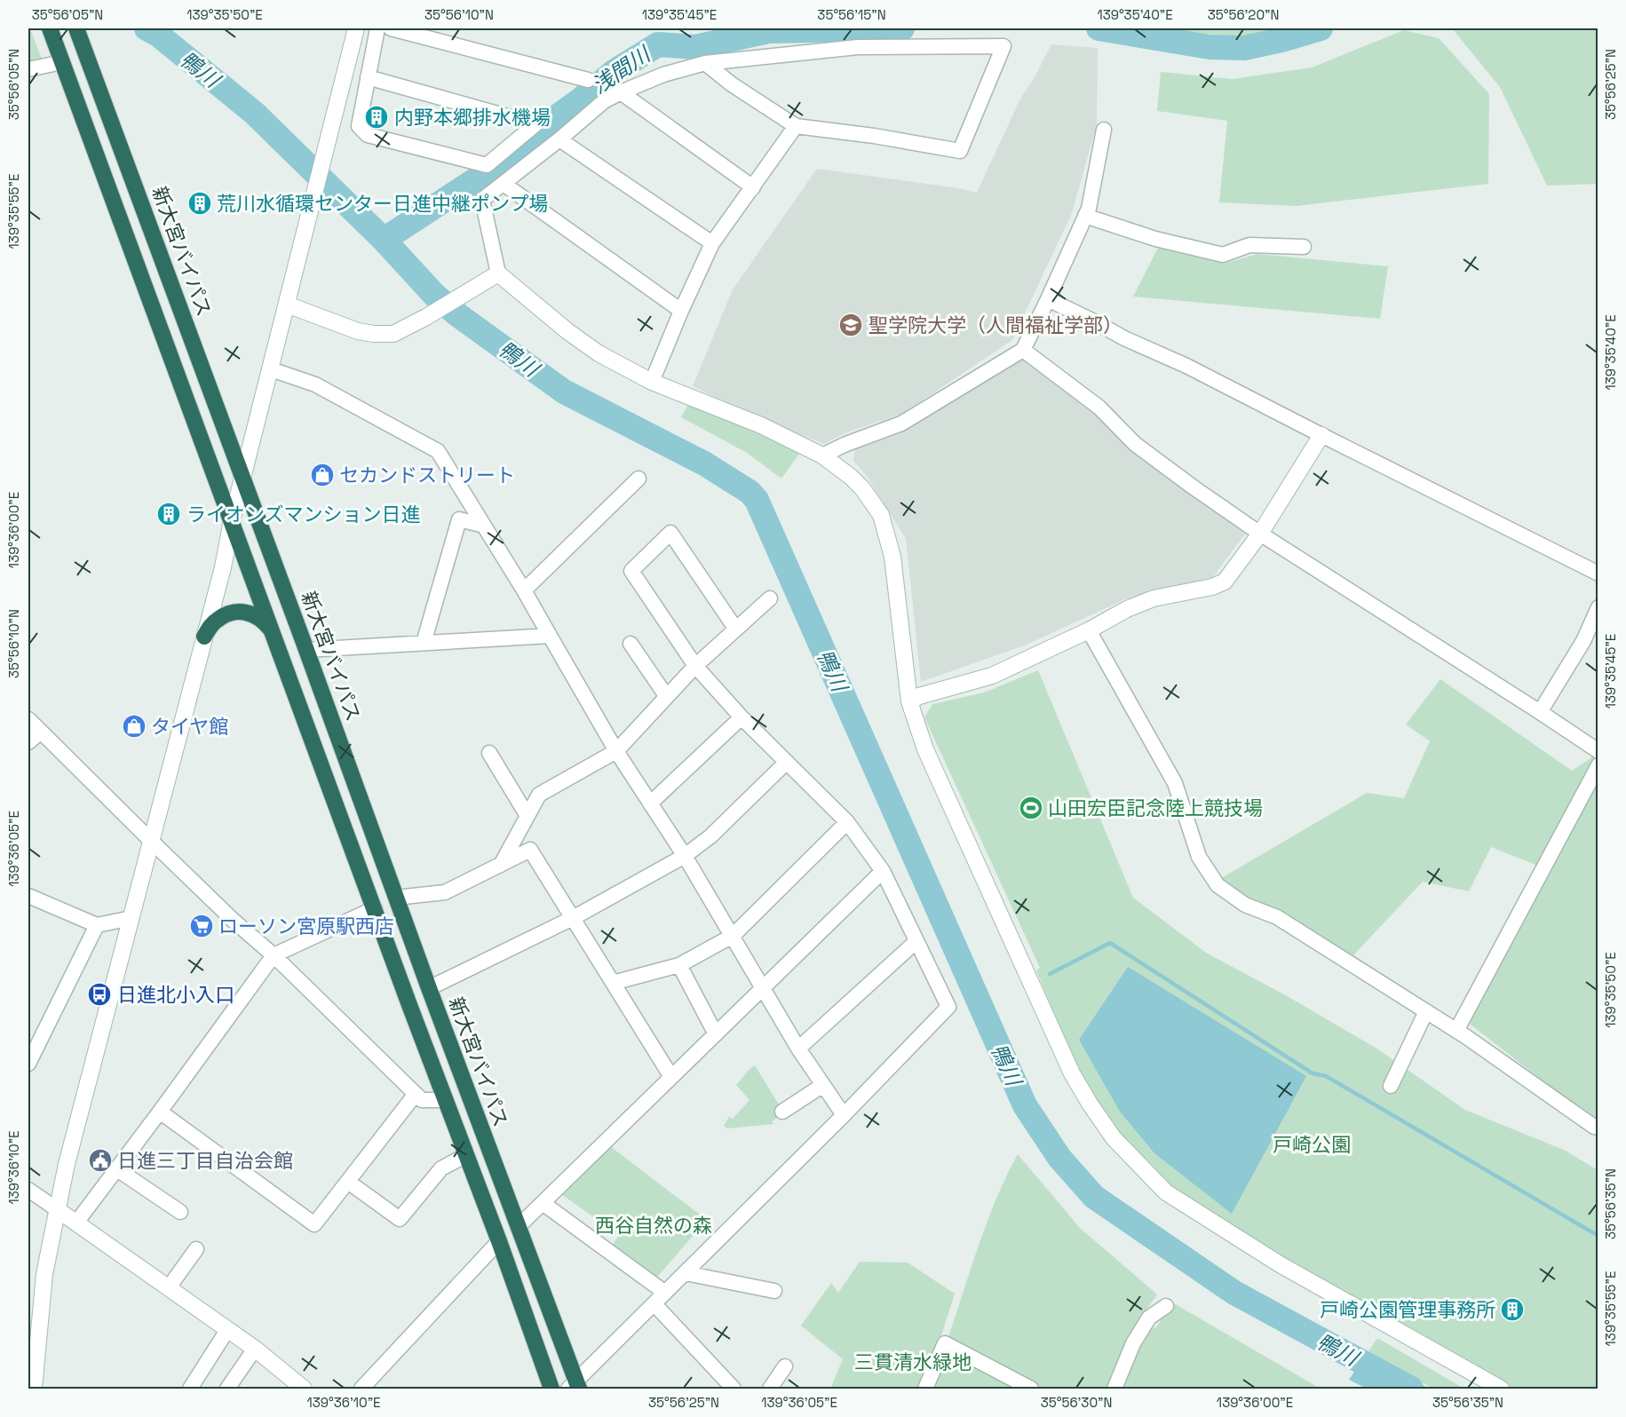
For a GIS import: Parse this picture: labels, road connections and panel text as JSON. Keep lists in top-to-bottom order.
{
  "streets": {
    "highway": ["新大宮バイパス"]
  },
  "water": ["鴨川", "浅間川"],
  "parks": ["戸崎公園", "西谷自然の森", "三貫清水緑地"],
  "places": {
    "building": [
      "内野本郷排水機場",
      "荒川水循環センター日進中継ポンプ場",
      "ライオンズマンション日進",
      "戸崎公園管理事務所"
    ],
    "school or university": ["聖学院大学（人間福祉学部）"],
    "shop": ["セカンドストリート", "タイヤ館"],
    "sports": ["山田宏臣記念陸上競技場"],
    "supermarket": ["ローソン宮原駅西店"],
    "bus stop": ["日進北小入口"],
    "public building": ["日進三丁目自治会館"]
  },
  "coordinates": [
    "35°56'05\"N",
    "139°35'50\"E",
    "35°56'10\"N",
    "139°35'45\"E",
    "35°56'15\"N",
    "139°35'40\"E",
    "35°56'20\"N",
    "35°56'25\"N",
    "139°35'55\"E",
    "139°36'00\"E",
    "139°36'05\"E",
    "139°36'10\"E",
    "35°56'35\"N",
    "35°56'30\"N"
  ]
}
